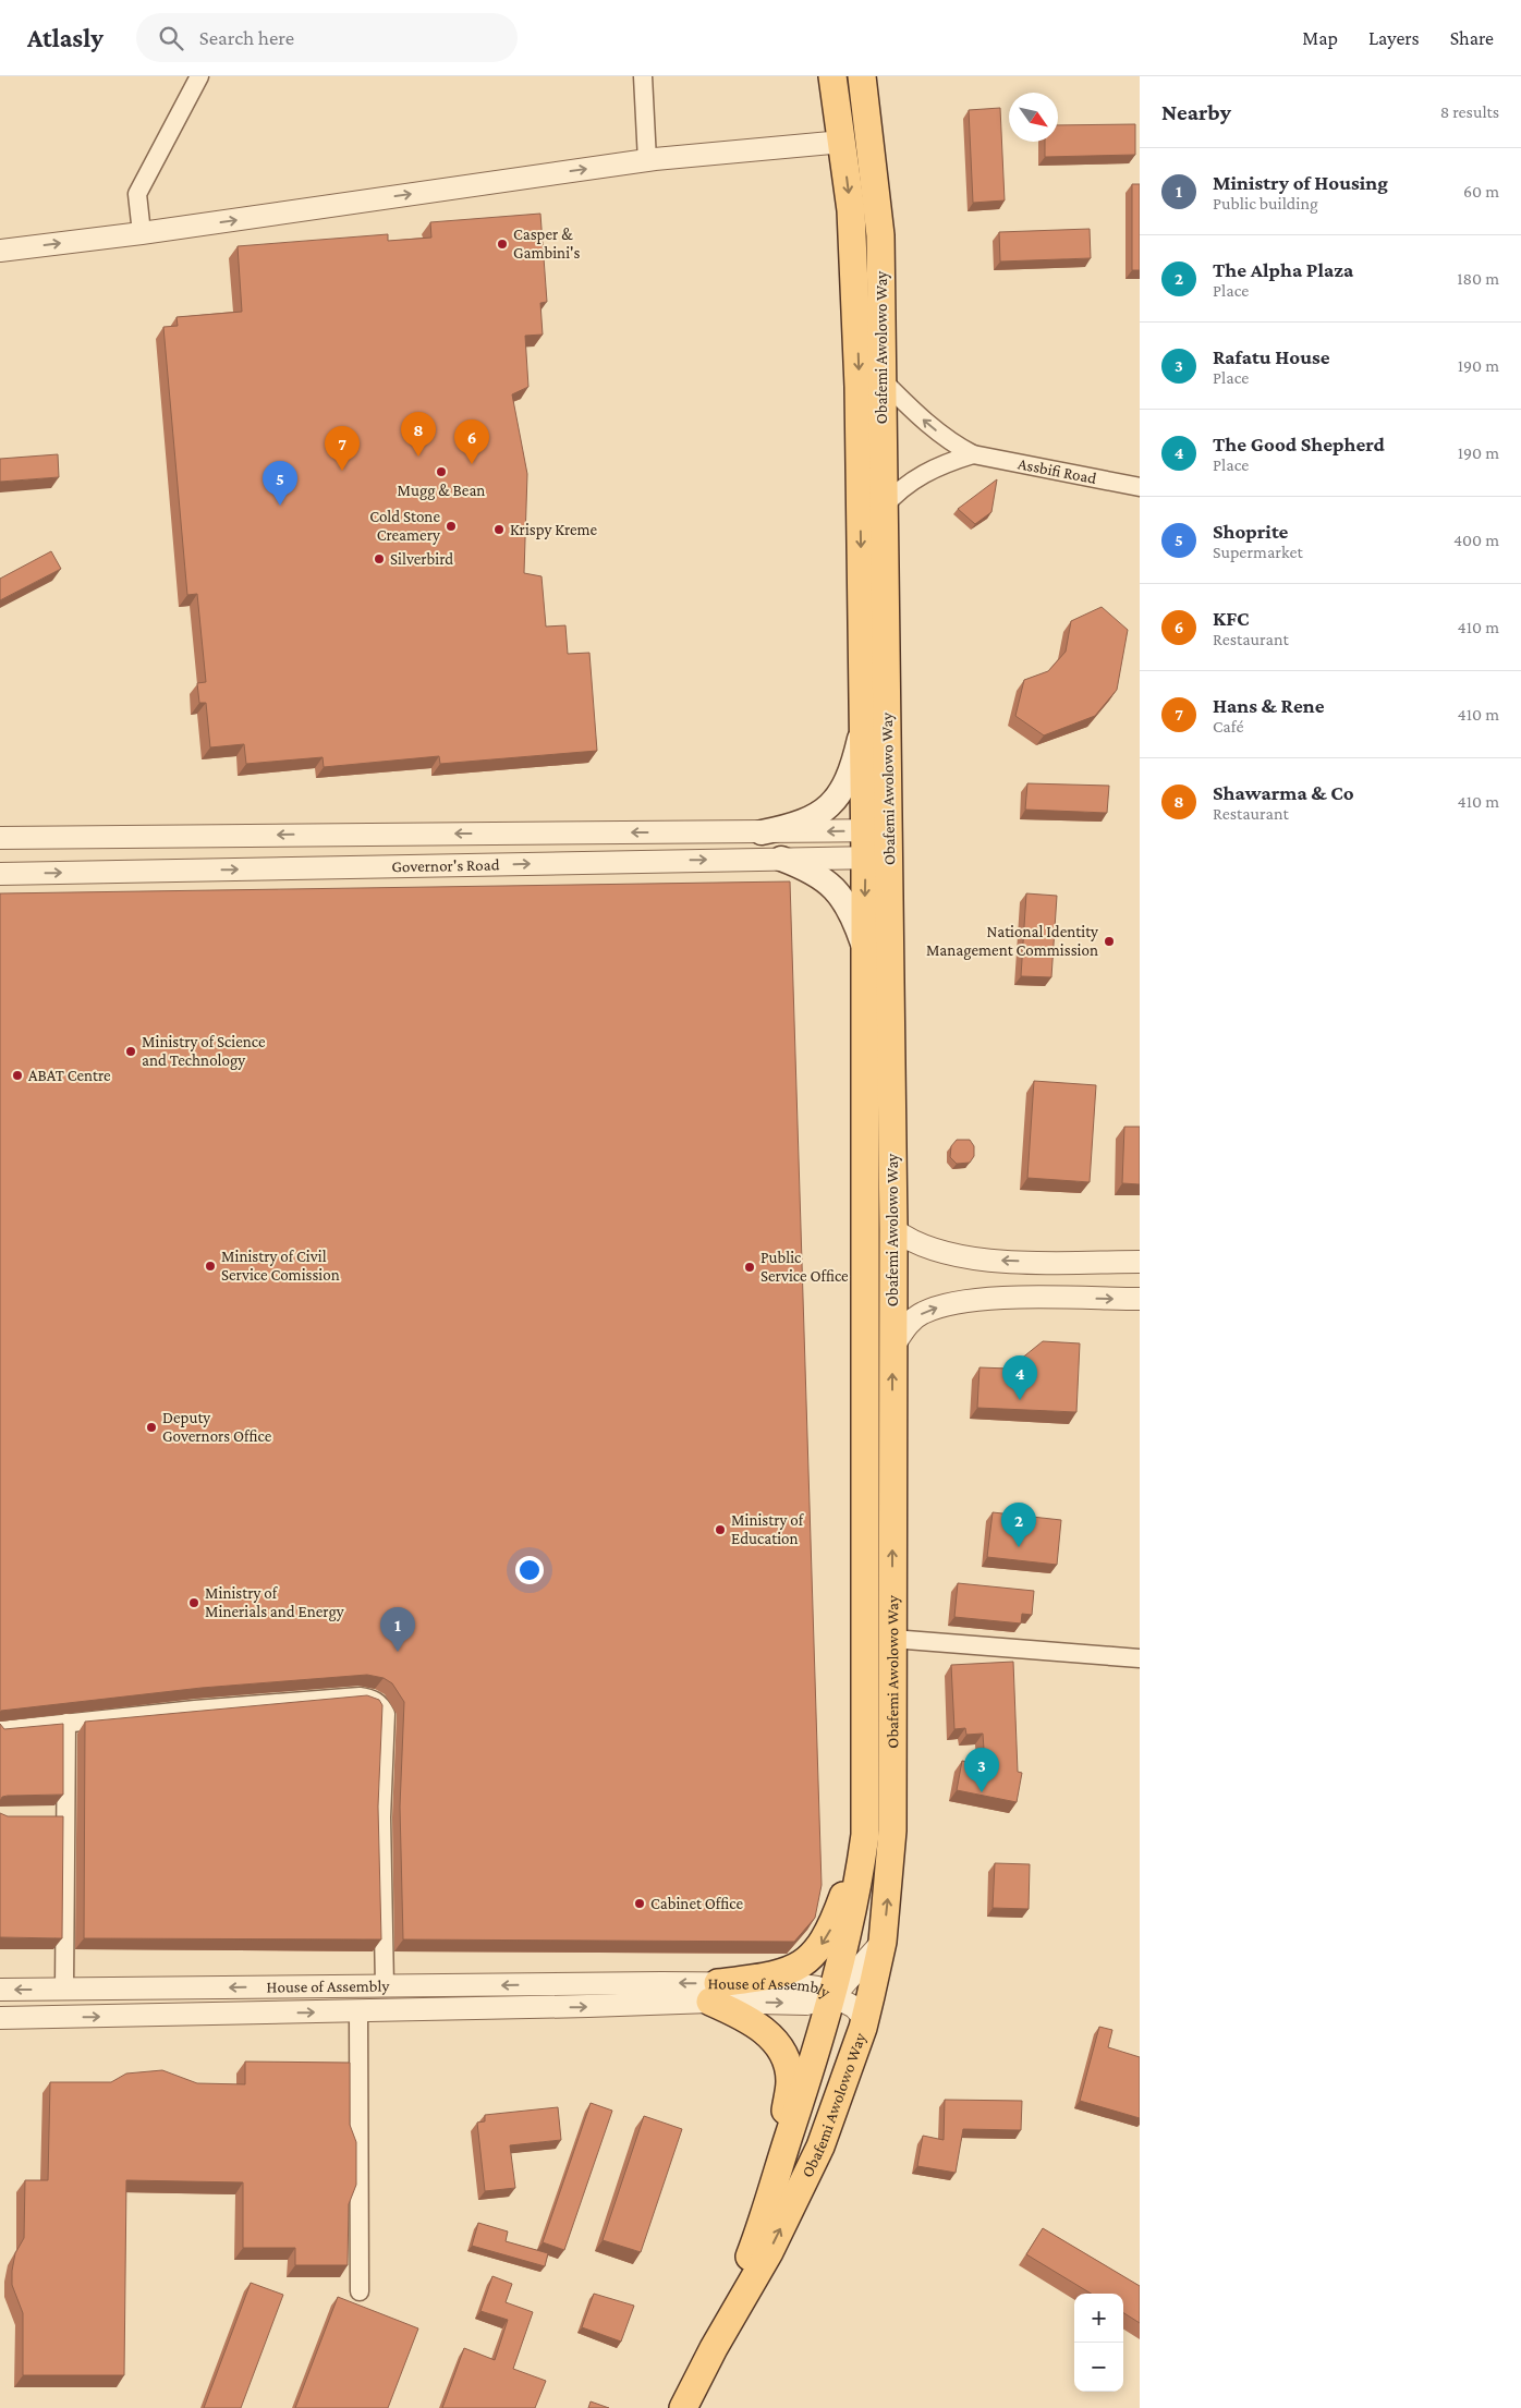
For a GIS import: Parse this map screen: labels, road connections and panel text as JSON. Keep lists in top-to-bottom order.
{
  "streets": {
    "main road": ["Obafemi Awolowo Way"],
    "street": ["Assbifi Road", "Governor's Road", "House of Assembly"]
  },
  "crossings": [
    ["Obafemi Awolowo Way", "Governor's Road"],
    ["Obafemi Awolowo Way", "House of Assembly"]
  ],
  "places": [
    "Casper & Gambini's",
    "Mugg & Bean",
    "Cold Stone Creamery",
    "Krispy Kreme",
    "Silverbird",
    "National Identity Management Commission",
    "Ministry of Science and Technology",
    "ABAT Centre",
    "Ministry of Civil Service Comission",
    "Public Service Office",
    "Deputy Governors Office",
    "Ministry of Education",
    "Ministry of Minerials and Energy",
    "Cabinet Office"
  ],
  "north": "bottom right",
  "page": {
    "header": "Atlasly",
    "search": "Search here",
    "nav": ["Map", "Layers", "Share"],
    "heading": ["Nearby", "8 results"],
    "list": [
      {
        "mark": "1",
        "name": "Ministry of Housing",
        "note": "Public building",
        "value": "60 m"
      },
      {
        "mark": "2",
        "name": "The Alpha Plaza",
        "note": "Place",
        "value": "180 m"
      },
      {
        "mark": "3",
        "name": "Rafatu House",
        "note": "Place",
        "value": "190 m"
      },
      {
        "mark": "4",
        "name": "The Good Shepherd",
        "note": "Place",
        "value": "190 m"
      },
      {
        "mark": "5",
        "name": "Shoprite",
        "note": "Supermarket",
        "value": "400 m"
      },
      {
        "mark": "6",
        "name": "KFC",
        "note": "Restaurant",
        "value": "410 m"
      },
      {
        "mark": "7",
        "name": "Hans & Rene",
        "note": "Café",
        "value": "410 m"
      },
      {
        "mark": "8",
        "name": "Shawarma & Co",
        "note": "Restaurant",
        "value": "410 m"
      }
    ],
    "pins": [
      "8",
      "6",
      "7",
      "5",
      "4",
      "2",
      "1",
      "3"
    ],
    "map_buttons": ["+", "−"]
  }
}
